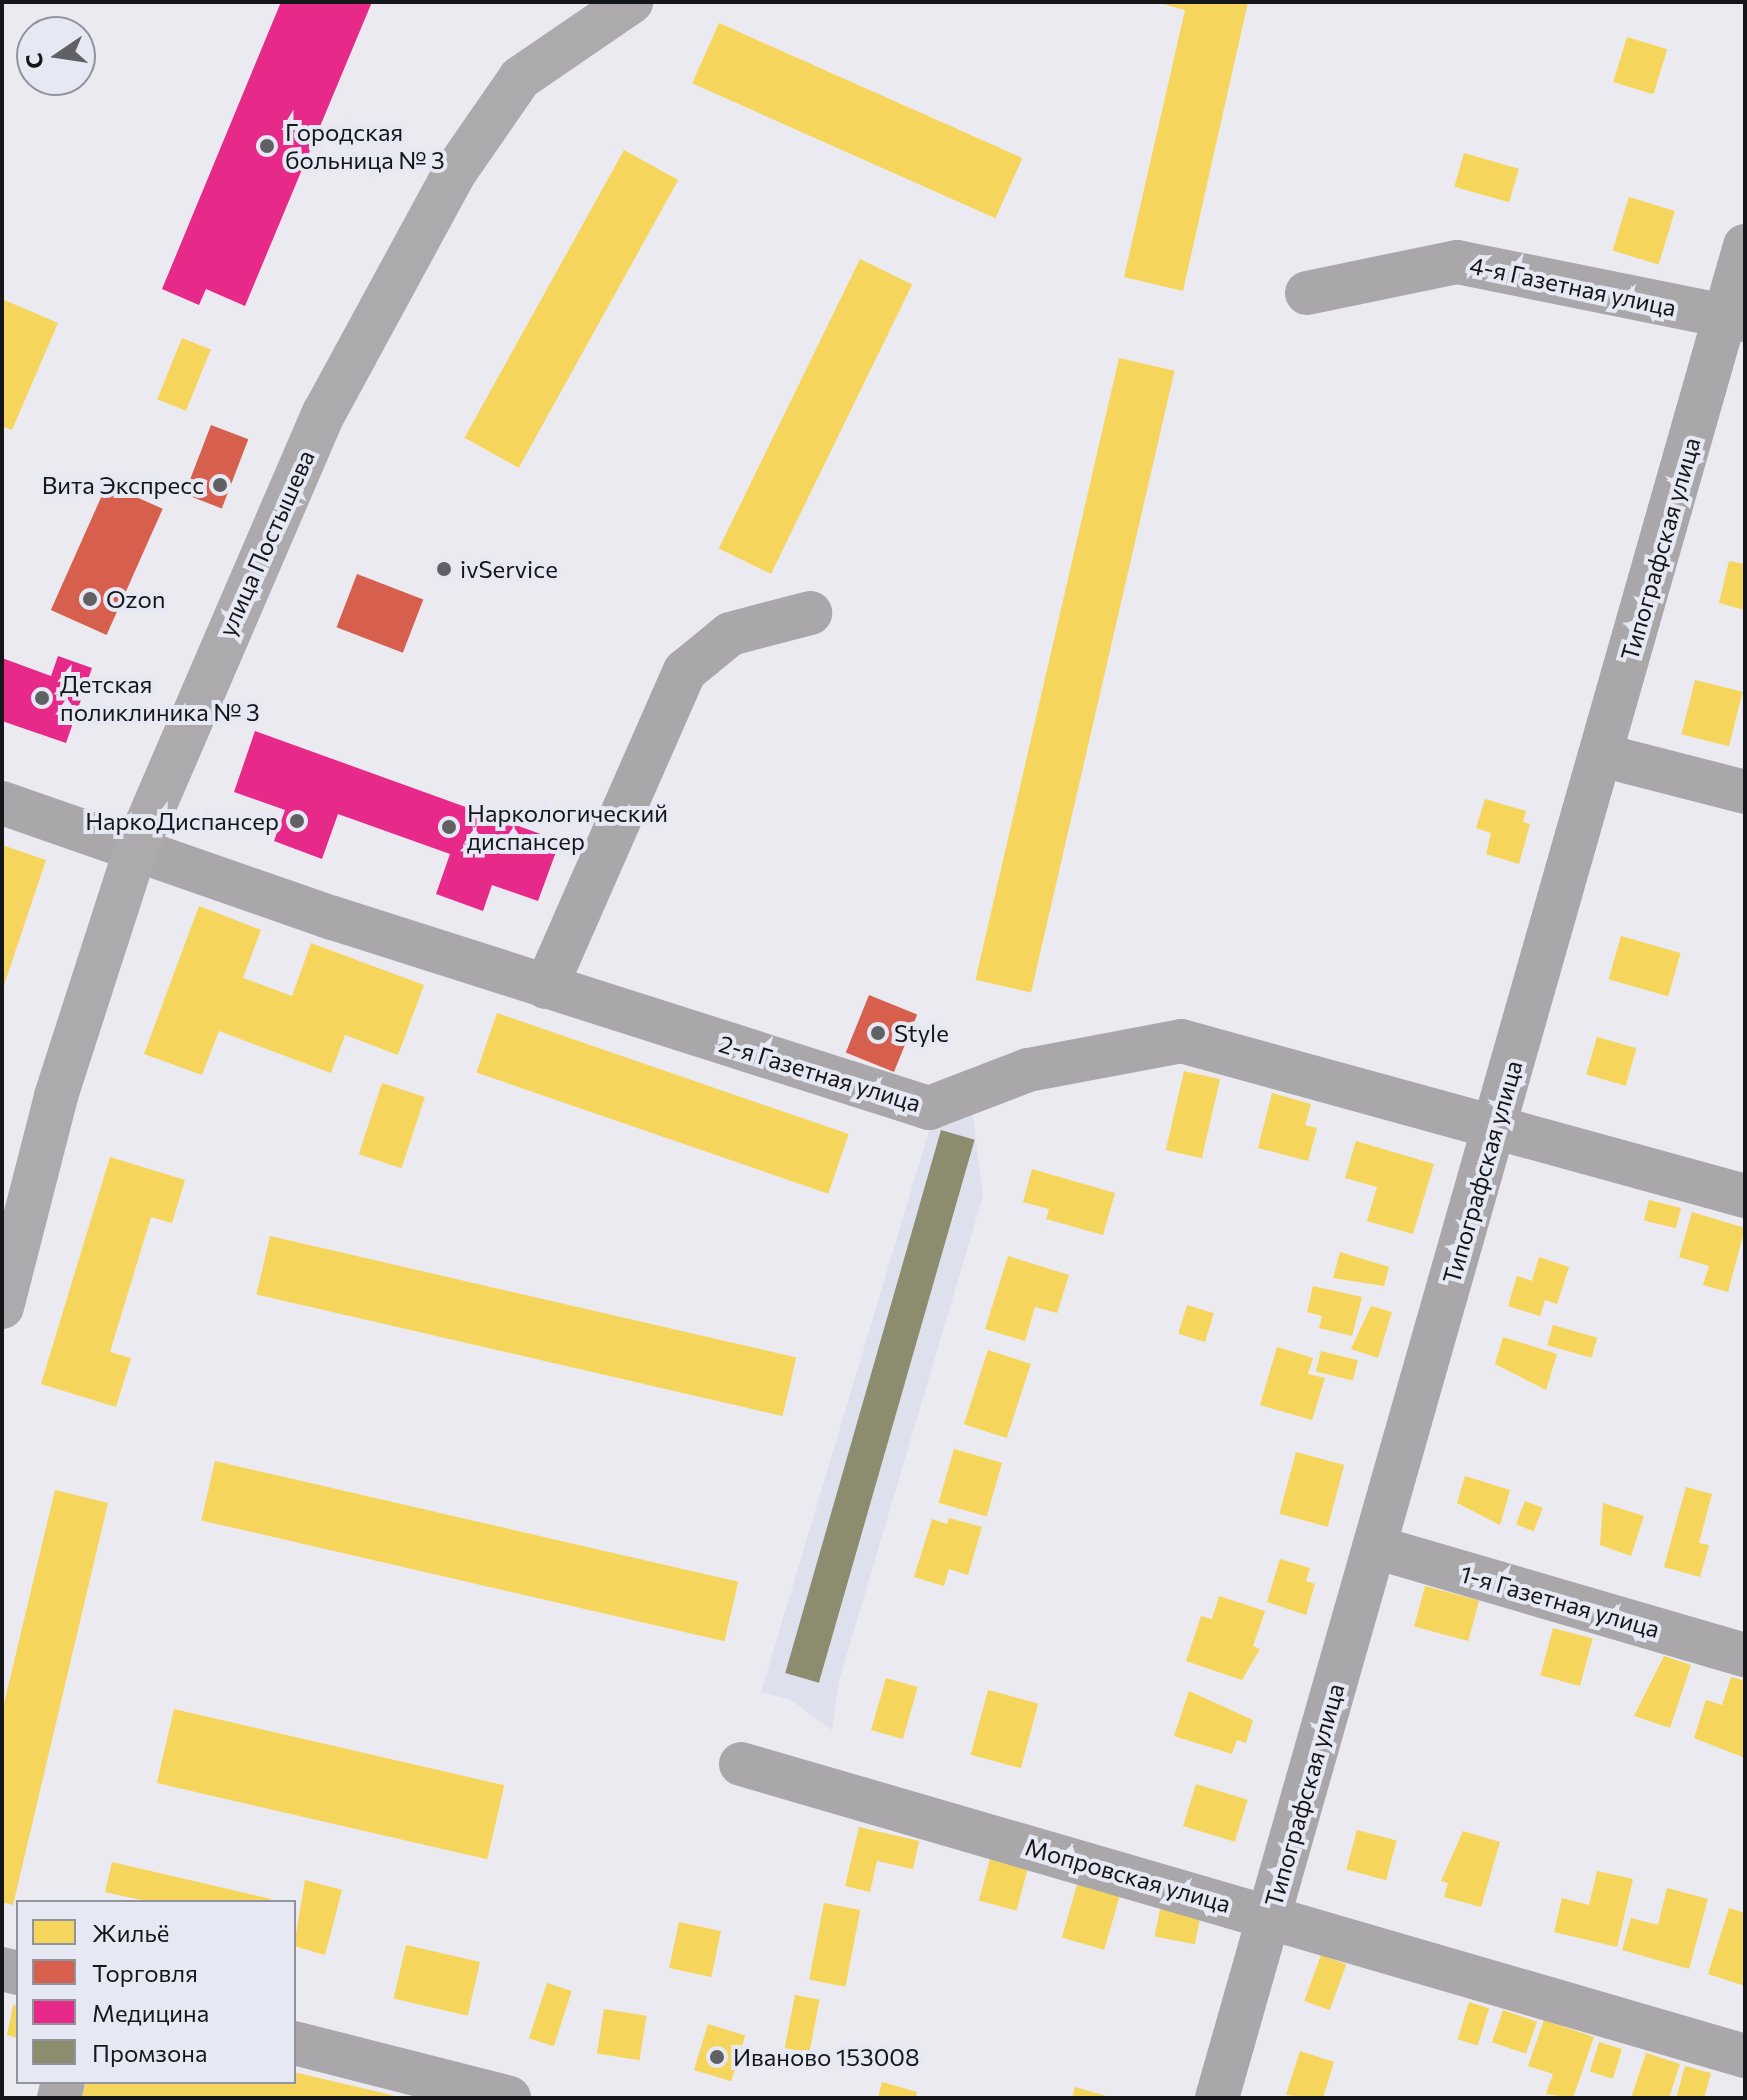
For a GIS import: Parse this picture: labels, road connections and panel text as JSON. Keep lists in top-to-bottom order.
{
  "streets": {
    "main road": ["улица Постышева"],
    "street": [
      "4-я Газетная улица",
      "Типографская улица",
      "2-я Газетная улица",
      "1-я Газетная улица",
      "Мопровская улица"
    ]
  },
  "crossings": [
    ["4-я Газетная улица", "Типографская улица"],
    ["улица Постышева", "2-я Газетная улица"],
    ["Типографская улица", "2-я Газетная улица"],
    ["Типографская улица", "1-я Газетная улица"],
    ["Типографская улица", "Мопровская улица"]
  ],
  "places": [
    "Городская больница № 3",
    "Вита Экспресс",
    "ivService",
    "Ozon",
    "Детская поликлиника № 3",
    "НаркоДиспансер",
    "Наркологический диспансер",
    "Style",
    "Иваново 153008"
  ],
  "legend": [
    "Жильё",
    "Торговля",
    "Медицина",
    "Промзона"
  ],
  "north": "left"
}
